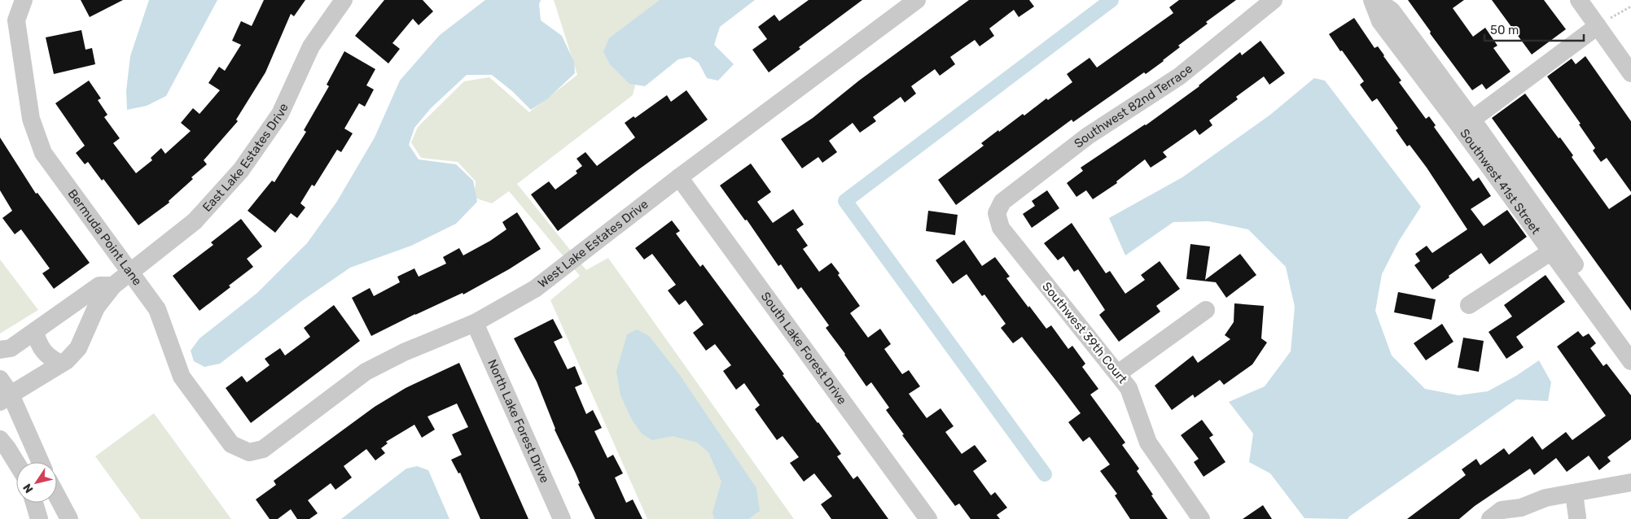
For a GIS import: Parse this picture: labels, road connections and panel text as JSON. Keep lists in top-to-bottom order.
{
  "streets": {
    "street": [
      "Southwest 82nd Terrace",
      "East Lake Estates Drive",
      "Southwest 41st Street",
      "Bermuda Point Lane",
      "West Lake Estates Drive",
      "Southwest 39th Court",
      "South Lake Forest Drive",
      "North Lake Forest Drive"
    ]
  },
  "crossings": [
    ["Southwest 82nd Terrace", "Southwest 39th Court"],
    ["East Lake Estates Drive", "Bermuda Point Lane"],
    ["Bermuda Point Lane", "West Lake Estates Drive"],
    ["West Lake Estates Drive", "South Lake Forest Drive"],
    ["West Lake Estates Drive", "North Lake Forest Drive"]
  ],
  "scale_bar": "50 m",
  "north": "bottom left"
}
